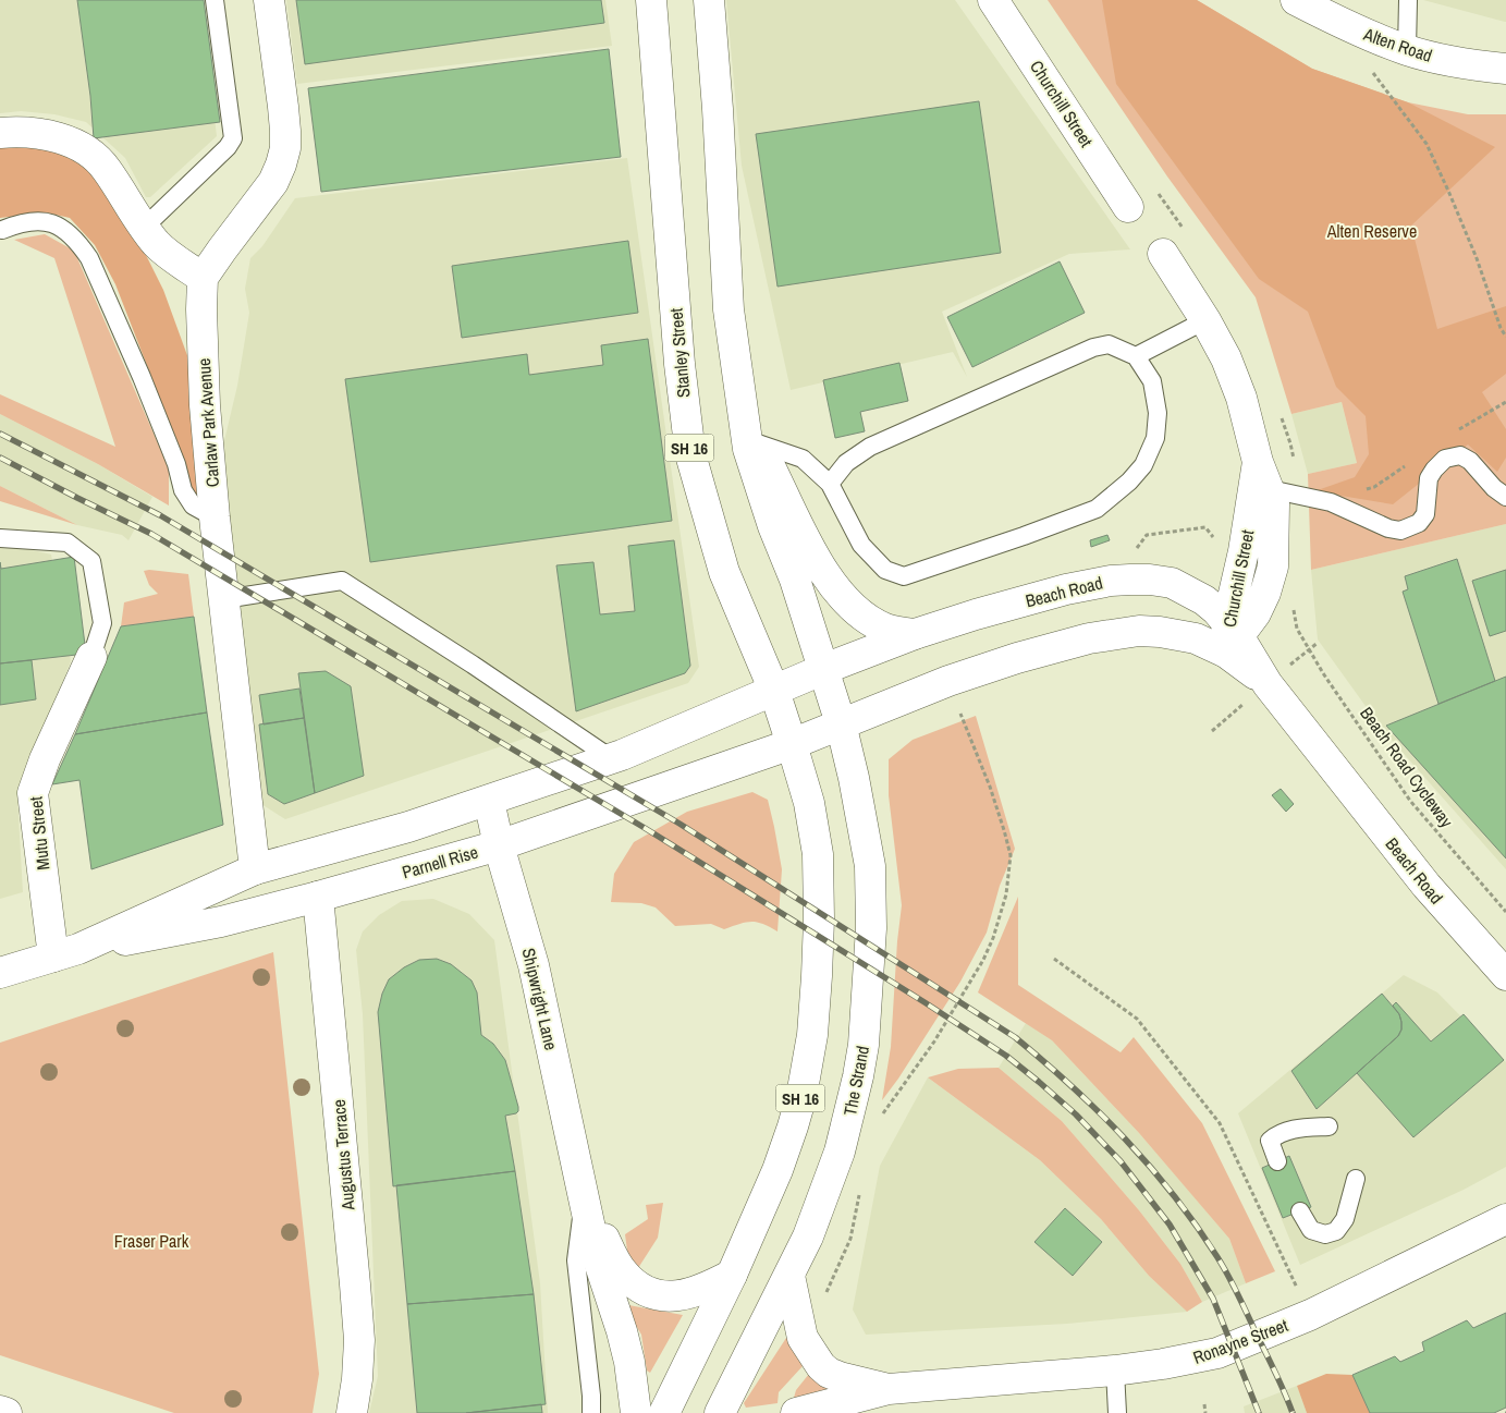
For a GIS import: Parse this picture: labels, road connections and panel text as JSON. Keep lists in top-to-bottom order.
{
  "streets": {
    "main road": [
      "Alten Road",
      "Churchill Street",
      "Stanley Street",
      "Carlaw Park Avenue",
      "SH 16",
      "Beach Road",
      "Mutu Street",
      "Parnell Rise",
      "Shipwright Lane",
      "The Strand",
      "Augustus Terrace",
      "Ronayne Street"
    ],
    "path": ["Beach Road Cycleway"]
  },
  "crossings": [
    ["Churchill Street", "Beach Road"],
    ["Stanley Street", "SH 16"],
    ["Stanley Street", "Beach Road"],
    ["Stanley Street", "Parnell Rise"],
    ["Carlaw Park Avenue", "Parnell Rise"],
    ["SH 16", "Beach Road"],
    ["SH 16", "Parnell Rise"],
    ["SH 16", "Shipwright Lane"],
    ["SH 16", "The Strand"],
    ["Beach Road", "Parnell Rise"],
    ["Beach Road", "The Strand"],
    ["Mutu Street", "Parnell Rise"],
    ["Parnell Rise", "Shipwright Lane"],
    ["Parnell Rise", "The Strand"],
    ["Parnell Rise", "Augustus Terrace"],
    ["The Strand", "Ronayne Street"]
  ],
  "parks": ["Alten Reserve", "Fraser Park"]
}
